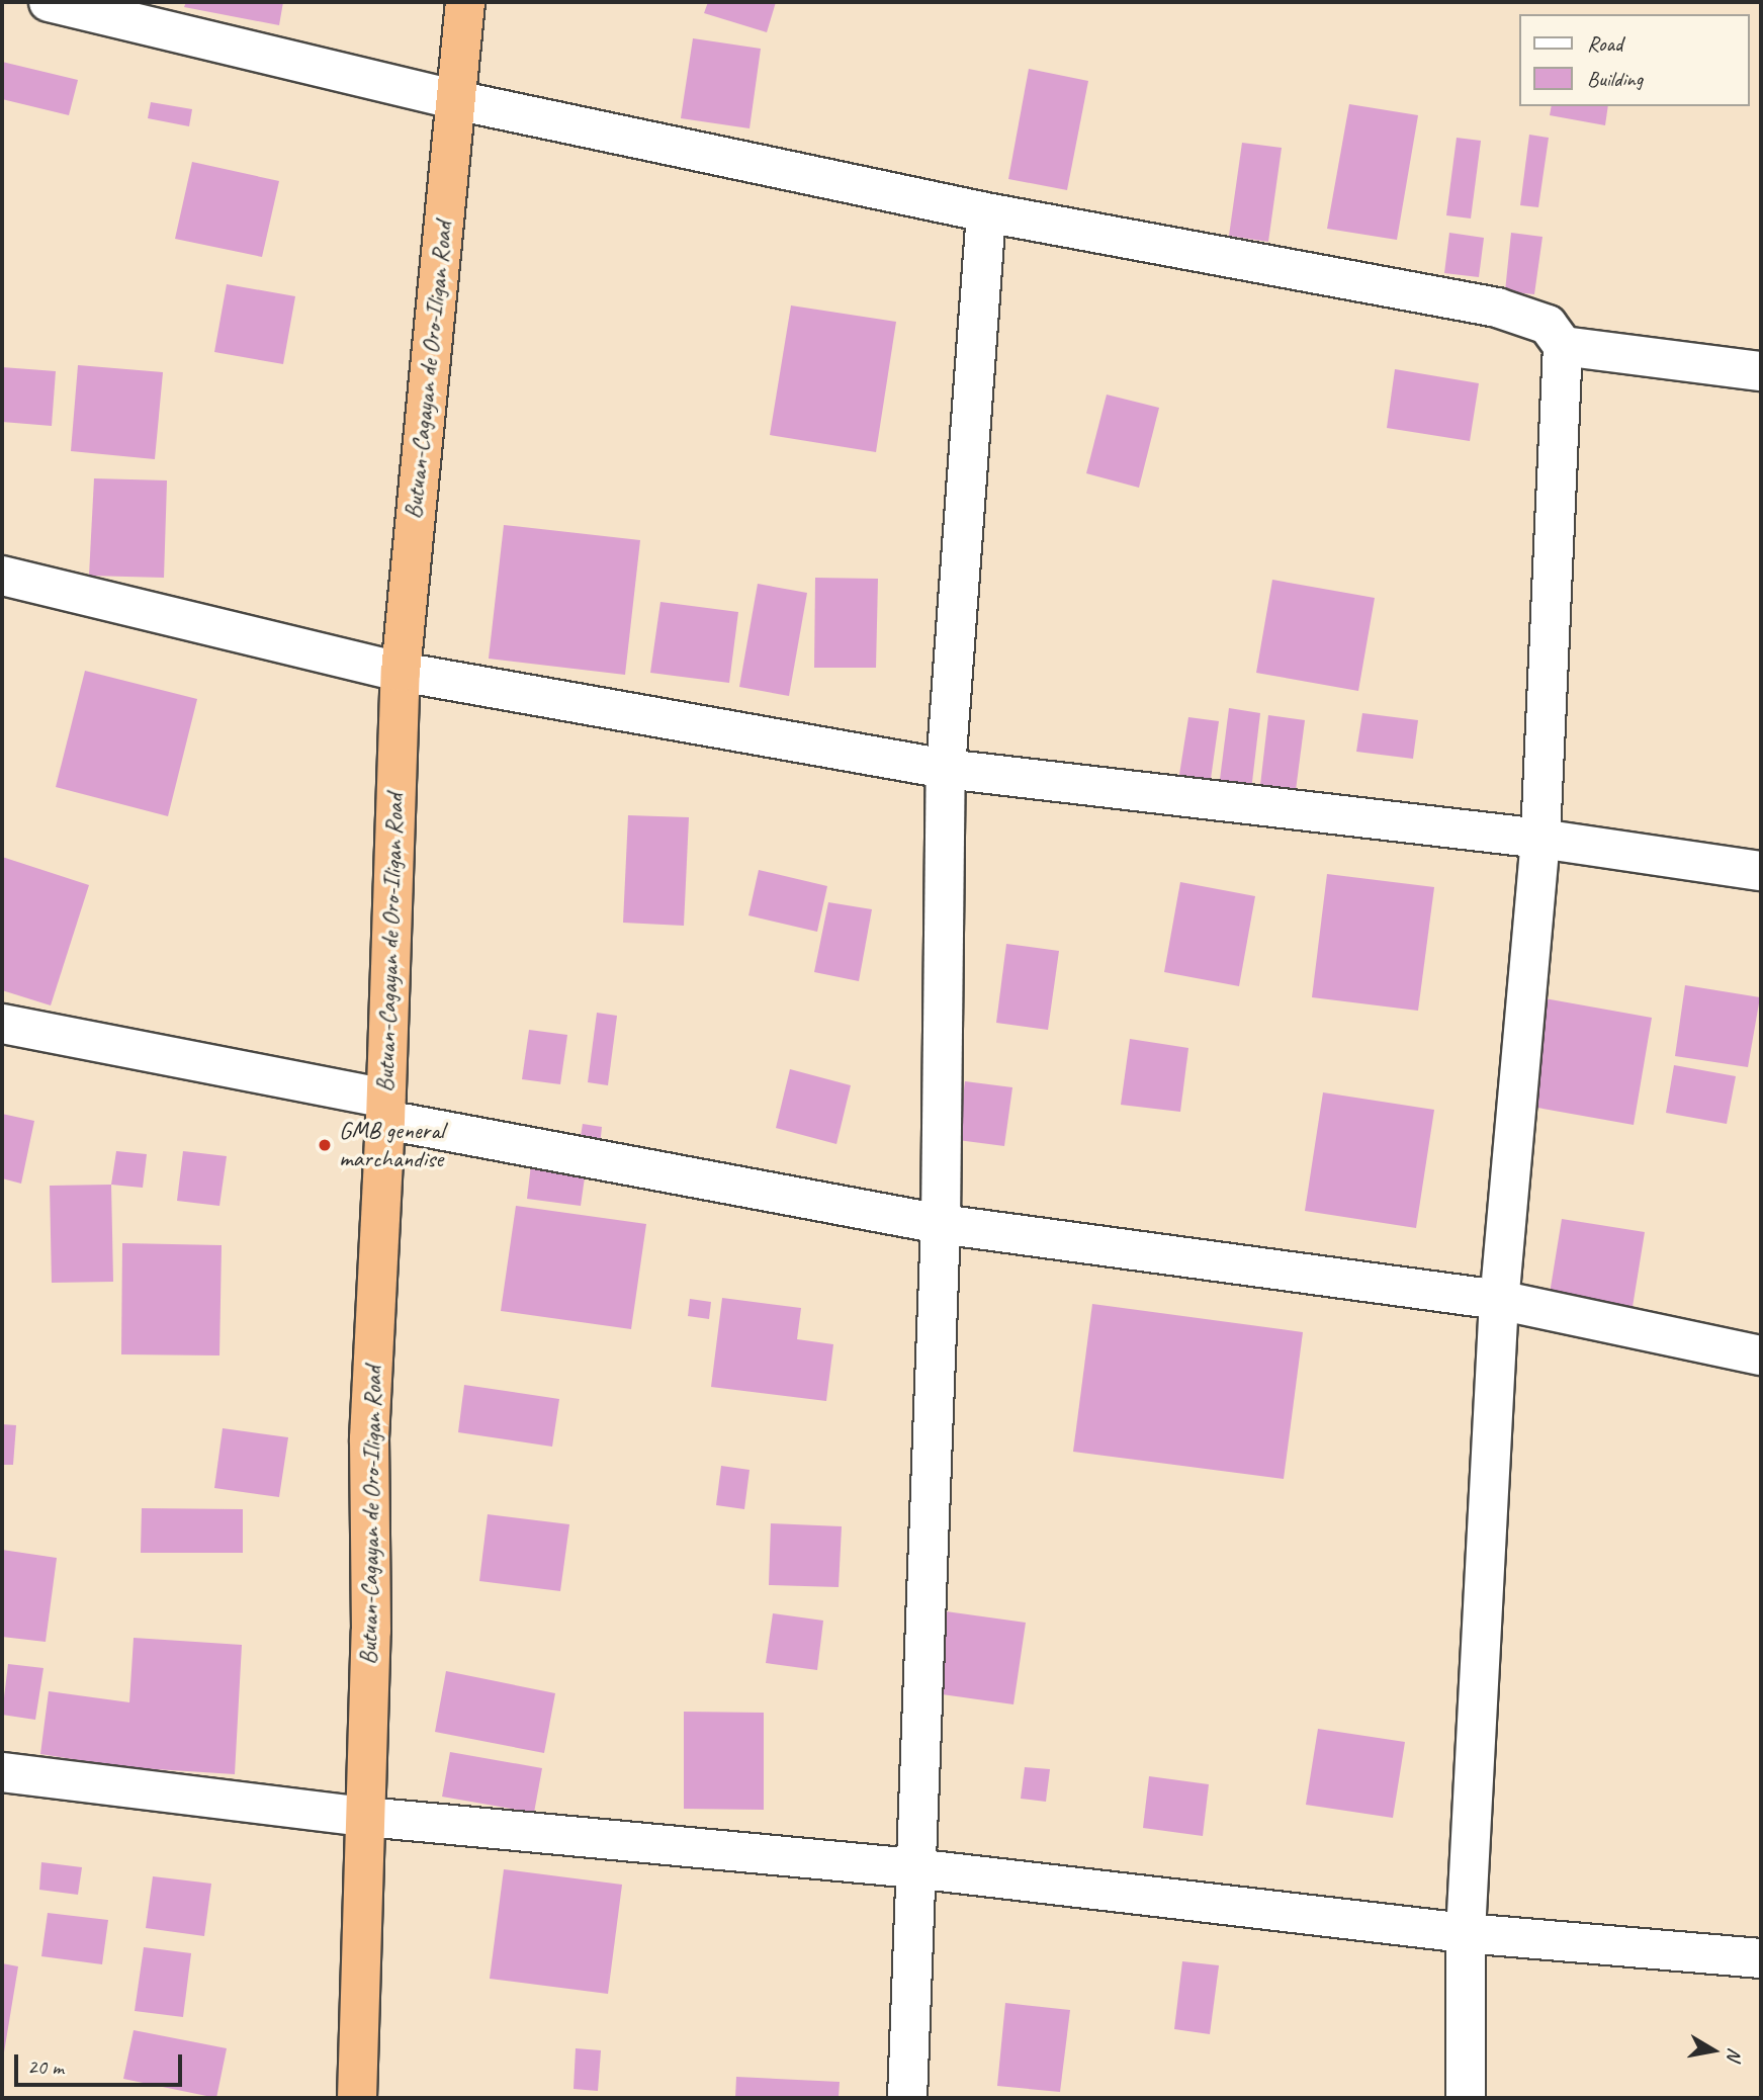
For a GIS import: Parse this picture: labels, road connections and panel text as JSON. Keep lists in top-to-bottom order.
{
  "streets": {
    "highway": ["Butuan-Cagayan de Oro-Iligan Road"]
  },
  "places": ["GMB general marchandise"],
  "legend": ["Road", "Building"],
  "scale_bar": "20 m",
  "north": "right"
}
